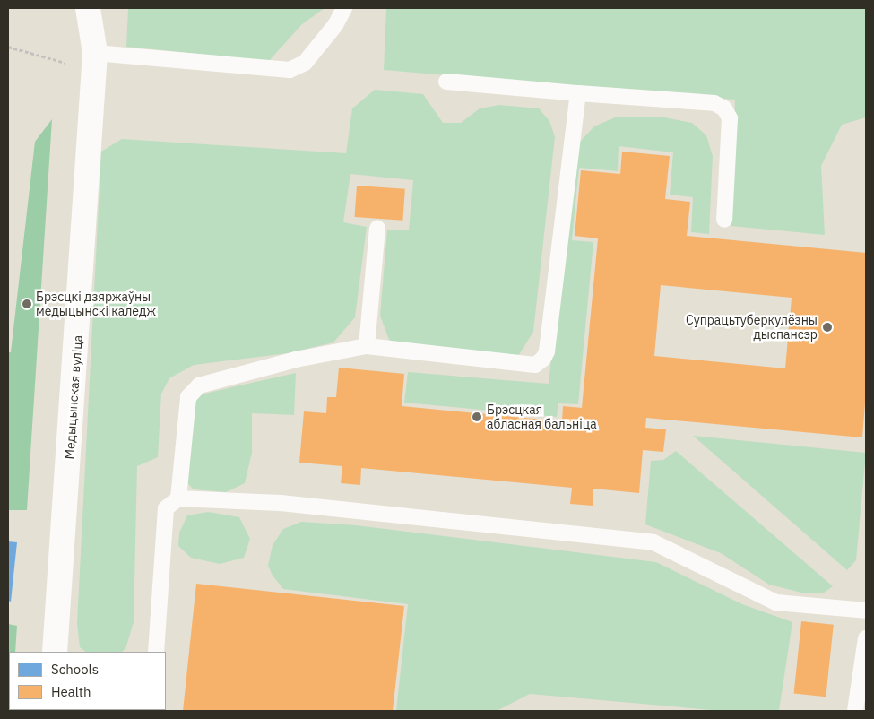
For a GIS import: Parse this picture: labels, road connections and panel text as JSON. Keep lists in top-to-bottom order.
{
  "streets": {
    "street": ["Медыцынская вуліца"]
  },
  "places": ["Брэсцкі дзяржаўны медыцынскі каледж", "Супрацьтуберкулёзны дыспансэр", "Брэсцкая абласная бальніца"],
  "legend": ["Schools", "Health"]
}
